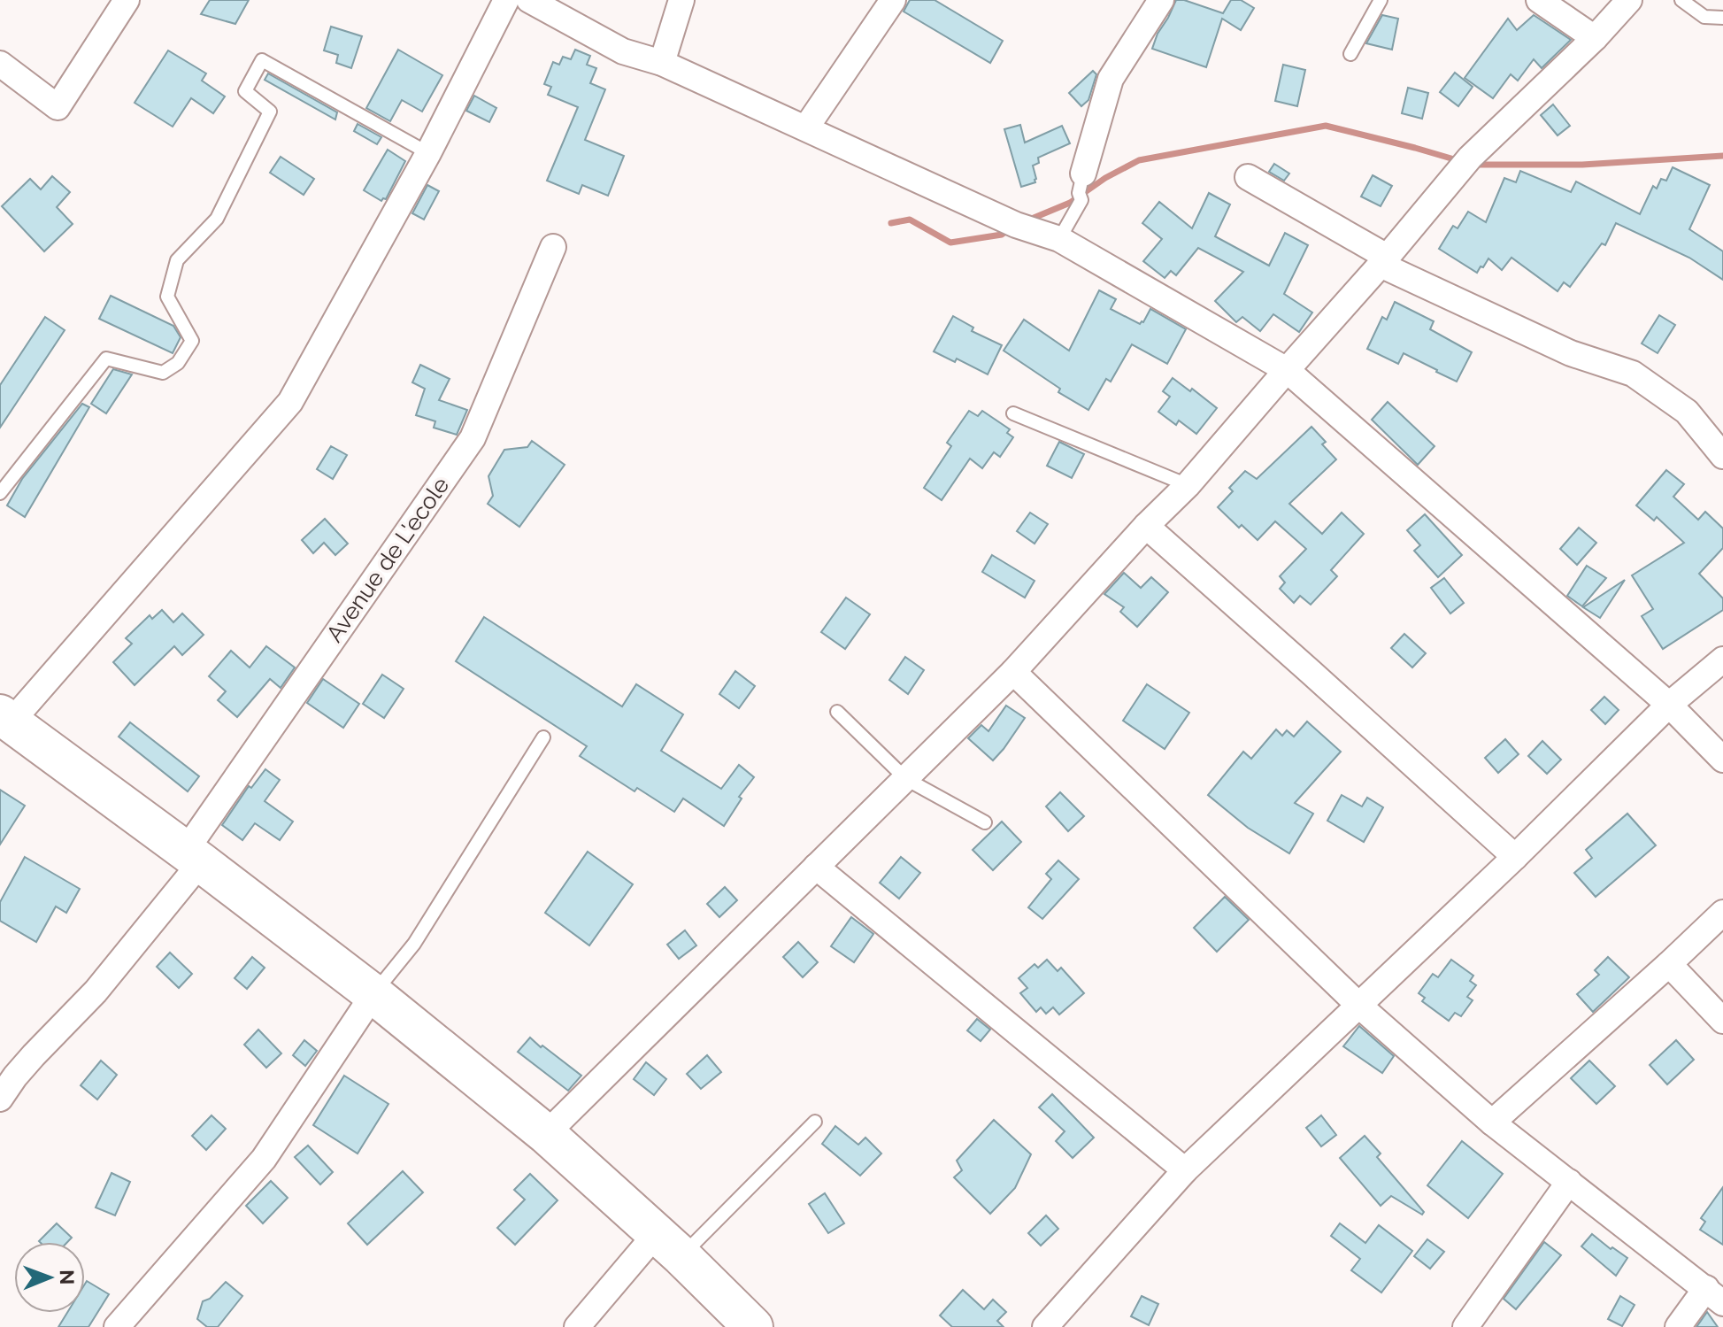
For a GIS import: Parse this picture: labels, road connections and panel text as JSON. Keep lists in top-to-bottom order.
{
  "streets": {
    "street": ["Avenue de L'ecole"]
  },
  "north": "right"
}
